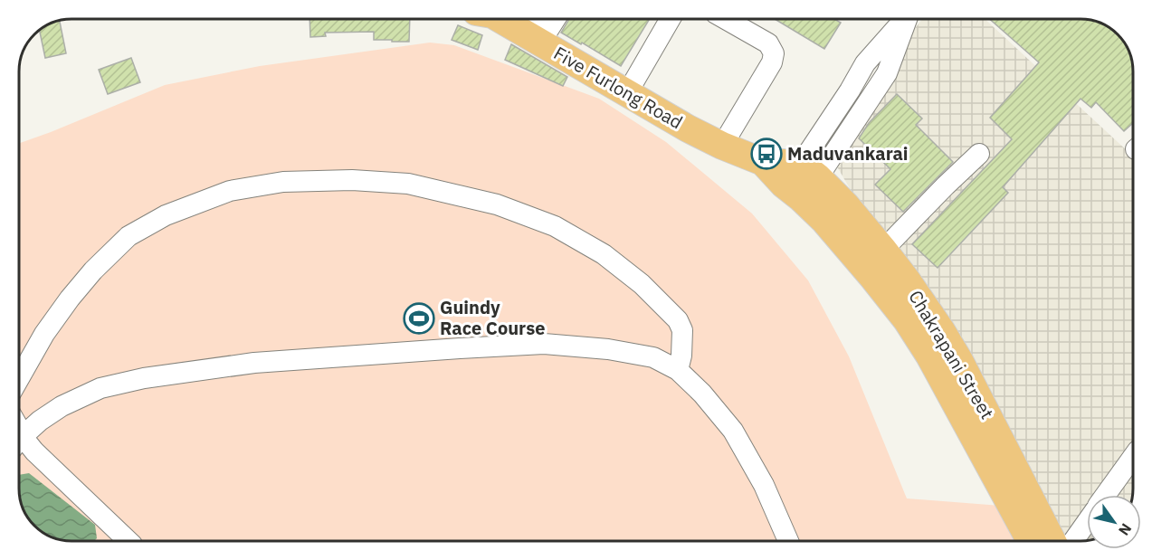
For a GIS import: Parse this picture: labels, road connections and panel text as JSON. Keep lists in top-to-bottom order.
{
  "streets": {
    "main road": ["Five Furlong Road", "Chakrapani Street"]
  },
  "crossings": [
    ["Five Furlong Road", "Chakrapani Street"]
  ],
  "places": {
    "bus stop": ["Maduvankarai"],
    "sports": ["Guindy Race Course"]
  },
  "north": "bottom right"
}
